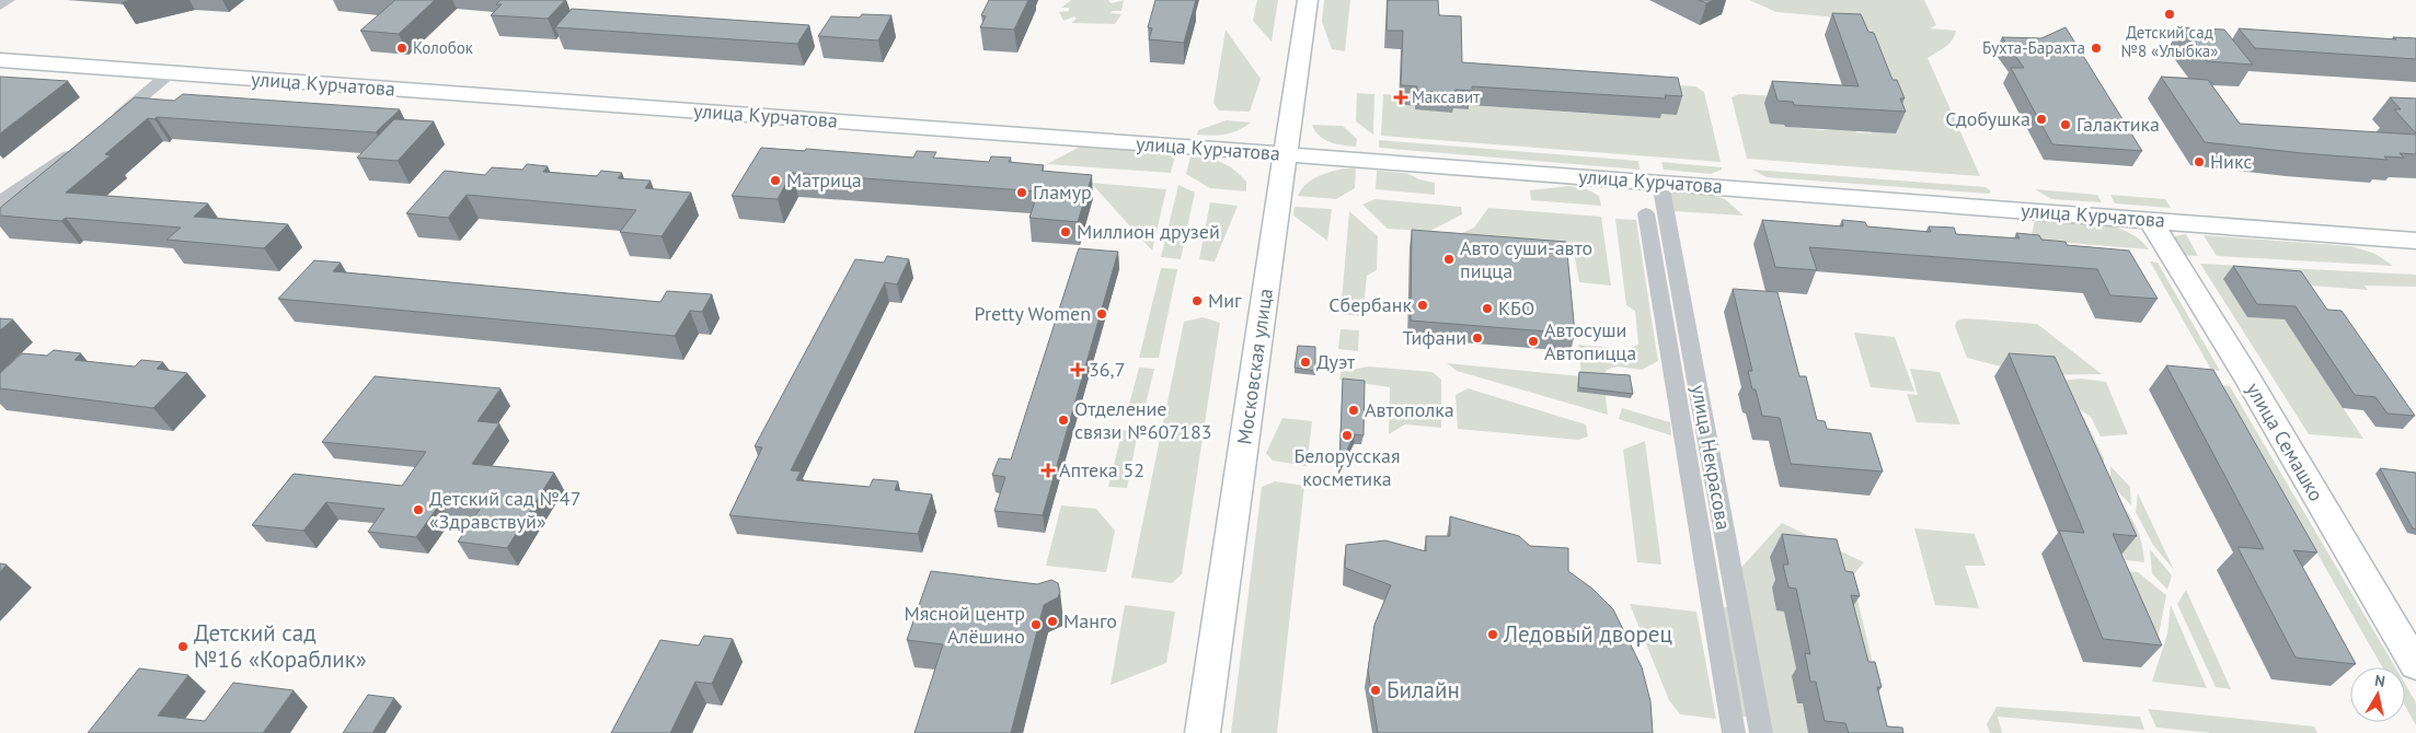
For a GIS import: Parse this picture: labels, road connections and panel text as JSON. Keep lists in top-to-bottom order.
{
  "streets": {
    "street": [
      "улица Курчатова",
      "Московская улица",
      "улица Семашко",
      "улица Некрасова"
    ]
  },
  "crossings": [
    ["улица Курчатова", "Московская улица"],
    ["улица Курчатова", "улица Семашко"],
    ["улица Курчатова", "улица Некрасова"]
  ],
  "places": {
    "other": [
      "Детский сад №8 «Улыбка»",
      "Колобок",
      "Бухта-Барахта",
      "Сдобушка",
      "Галактика",
      "Никс",
      "Матрица",
      "Гламур",
      "Миллион друзей",
      "Авто суши-авто пицца",
      "Миг",
      "Сбербанк",
      "КБО",
      "Pretty Women",
      "Тифани",
      "Автосуши Автопицца",
      "Дуэт",
      "Автополка",
      "Отделение связи №607183",
      "Белорусская косметика",
      "Детский сад №47 «Здравствуй»",
      "Манго",
      "Мясной центр Алёшино",
      "Ледовый дворец",
      "Детский сад №16 «Кораблик»",
      "Билайн"
    ],
    "health": ["Максавит", "36,7", "Аптека 52"]
  },
  "north": "top"
}
